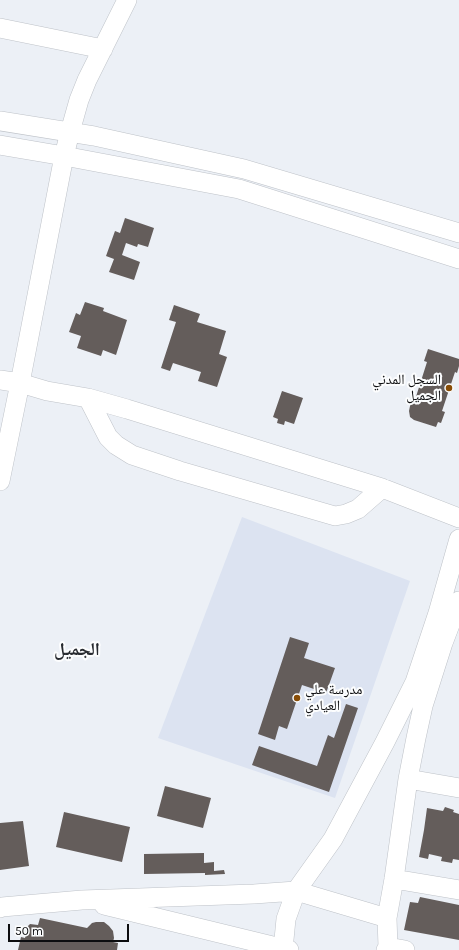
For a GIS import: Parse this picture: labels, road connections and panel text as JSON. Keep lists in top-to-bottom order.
{
  "districts": ["الجميل"],
  "places": ["السجل المدني الجميل", "مدرسة علي العيادي"],
  "scale_bar": "50 m"
}
